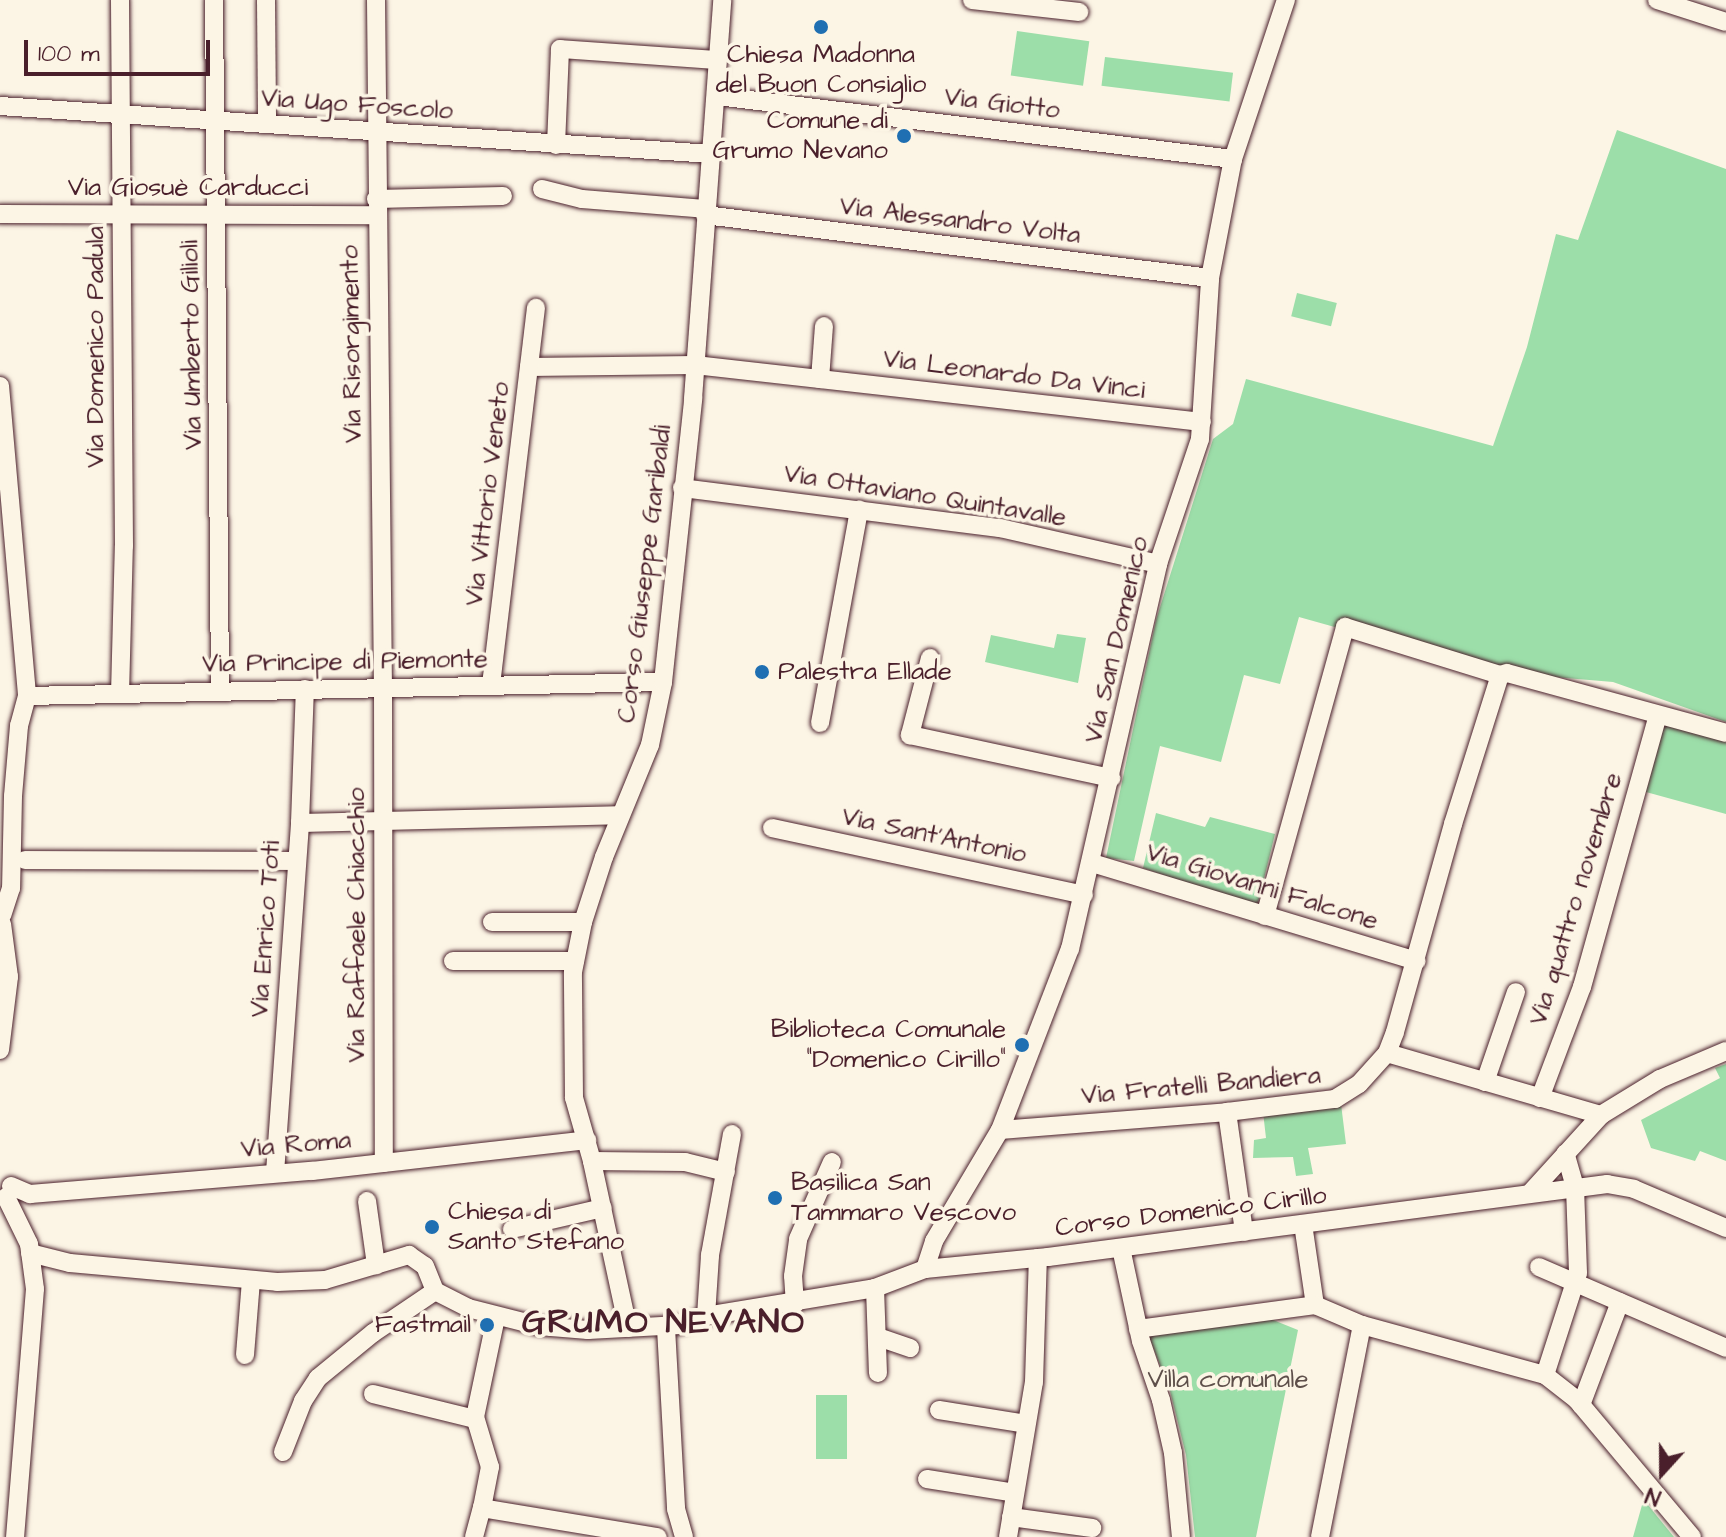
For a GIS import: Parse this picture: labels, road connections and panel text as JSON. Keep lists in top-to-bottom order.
{
  "streets": {
    "street": [
      "Via Giotto",
      "Via Ugo Foscolo",
      "Via Giosuè Carducci",
      "Via Alessandro Volta",
      "Via Risorgimento",
      "Via Umberto Gilioli",
      "Via Domenico Padula",
      "Via Leonardo Da Vinci",
      "Via Vittorio Veneto",
      "Via Ottaviano Quintavalle",
      "Corso Giuseppe Garibaldi",
      "Via San Domenico",
      "Via Principe di Piemonte",
      "Via Sant'Antonio",
      "Via Giovanni Falcone",
      "Via quattro novembre",
      "Via Raffaele Chiacchio",
      "Via Enrico Toti",
      "Via Fratelli Bandiera",
      "Via Roma",
      "Corso Domenico Cirillo"
    ]
  },
  "crossings": [
    ["Via Giotto", "Corso Giuseppe Garibaldi"],
    ["Via Giotto", "Via San Domenico"],
    ["Via Ugo Foscolo", "Via Risorgimento"],
    ["Via Ugo Foscolo", "Via Umberto Gilioli"],
    ["Via Ugo Foscolo", "Via Domenico Padula"],
    ["Via Ugo Foscolo", "Corso Giuseppe Garibaldi"],
    ["Via Giosuè Carducci", "Via Risorgimento"],
    ["Via Giosuè Carducci", "Via Umberto Gilioli"],
    ["Via Giosuè Carducci", "Via Domenico Padula"],
    ["Via Alessandro Volta", "Corso Giuseppe Garibaldi"],
    ["Via Alessandro Volta", "Via San Domenico"],
    ["Via Risorgimento", "Via Principe di Piemonte"],
    ["Via Risorgimento", "Via Raffaele Chiacchio"],
    ["Via Umberto Gilioli", "Via Principe di Piemonte"],
    ["Via Domenico Padula", "Via Principe di Piemonte"],
    ["Via Leonardo Da Vinci", "Via Vittorio Veneto"],
    ["Via Leonardo Da Vinci", "Corso Giuseppe Garibaldi"],
    ["Via Leonardo Da Vinci", "Via San Domenico"],
    ["Via Vittorio Veneto", "Via Principe di Piemonte"],
    ["Via Ottaviano Quintavalle", "Corso Giuseppe Garibaldi"],
    ["Via Ottaviano Quintavalle", "Via San Domenico"],
    ["Corso Giuseppe Garibaldi", "Via Principe di Piemonte"],
    ["Corso Giuseppe Garibaldi", "Via Roma"],
    ["Corso Giuseppe Garibaldi", "Corso Domenico Cirillo"],
    ["Via San Domenico", "Via Sant'Antonio"],
    ["Via San Domenico", "Via Giovanni Falcone"],
    ["Via San Domenico", "Via Fratelli Bandiera"],
    ["Via San Domenico", "Corso Domenico Cirillo"],
    ["Via Principe di Piemonte", "Via Raffaele Chiacchio"],
    ["Via Principe di Piemonte", "Via Enrico Toti"],
    ["Via Giovanni Falcone", "Via Fratelli Bandiera"],
    ["Via Raffaele Chiacchio", "Via Roma"],
    ["Via Enrico Toti", "Via Roma"]
  ],
  "districts": ["GRUMO NEVANO"],
  "parks": ["Villa comunale"],
  "places": [
    "Chiesa Madonna del Buon Consiglio",
    "Comune di Grumo Nevano",
    "Palestra Ellade",
    "Biblioteca Comunale \"Domenico Cirillo\"",
    "Basilica San Tammaro Vescovo",
    "Chiesa di Santo Stefano",
    "Fastmail"
  ],
  "scale_bar": "100 m",
  "north": "bottom"
}
